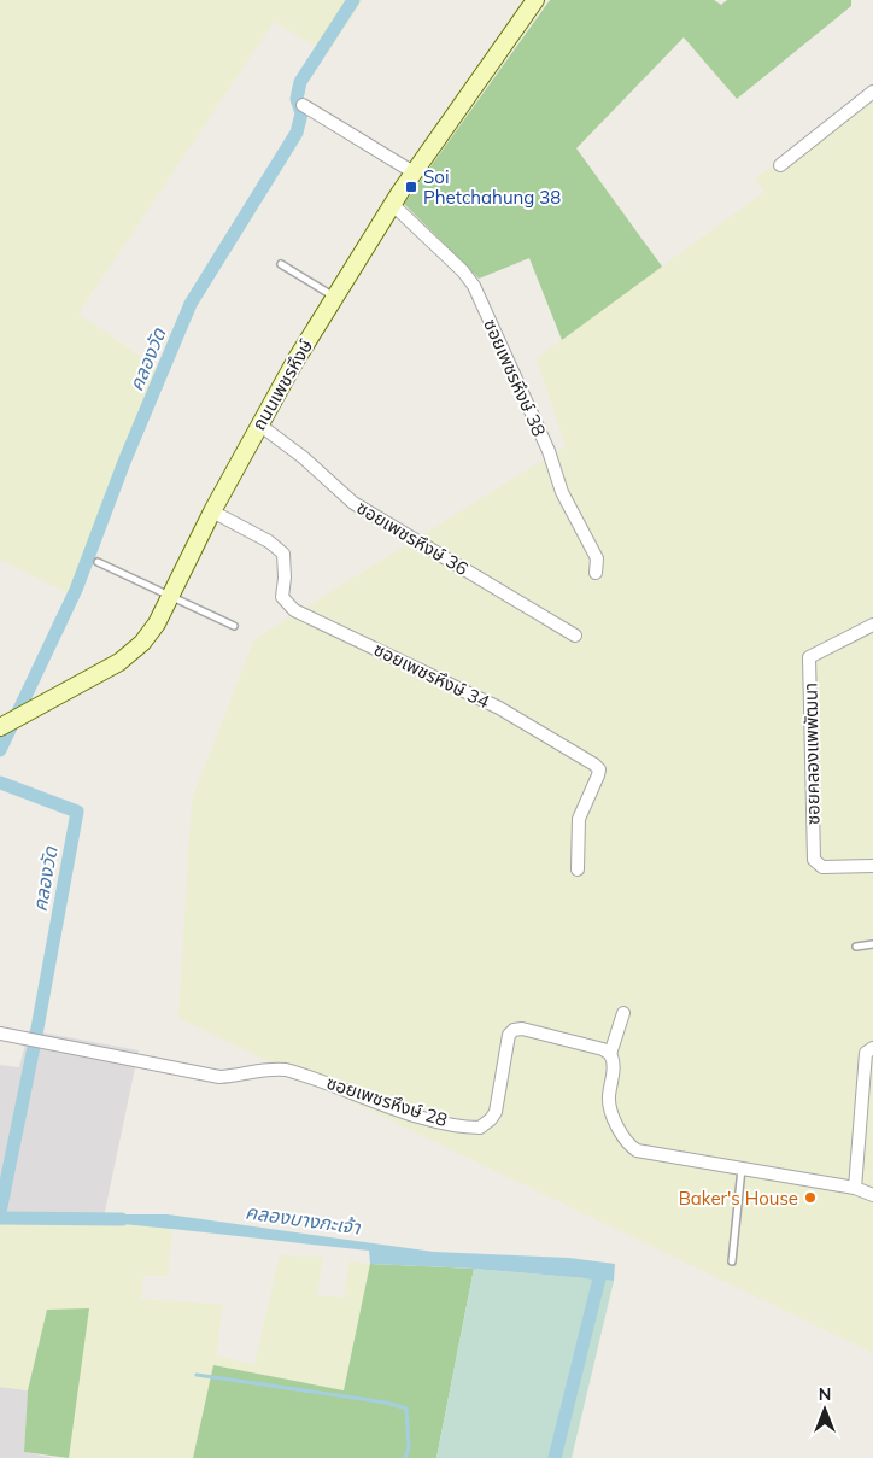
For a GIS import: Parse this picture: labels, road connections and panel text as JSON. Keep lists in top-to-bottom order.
{
  "streets": {
    "main road": ["ถนนเพชรหึงษ์"],
    "street": [
      "ซอยเพชรหึงษ์ 38",
      "ซอยเพชรหึงษ์ 36",
      "ซอยเพชรหึงษ์ 34",
      "ซอยคลองแพพัฒนา",
      "ซอยเพชรหึงษ์ 28"
    ]
  },
  "crossings": [
    ["ซอยเพชรหึงษ์ 38", "ถนนเพชรหึงษ์"],
    ["ถนนเพชรหึงษ์", "ซอยเพชรหึงษ์ 36"],
    ["ถนนเพชรหึงษ์", "ซอยเพชรหึงษ์ 34"]
  ],
  "water": ["คลองวัด", "คลองบางกะเจ้า"],
  "places": {
    "transit": ["Soi Phetchahung 38"],
    "other": ["Baker's House"]
  },
  "north": "top"
}
